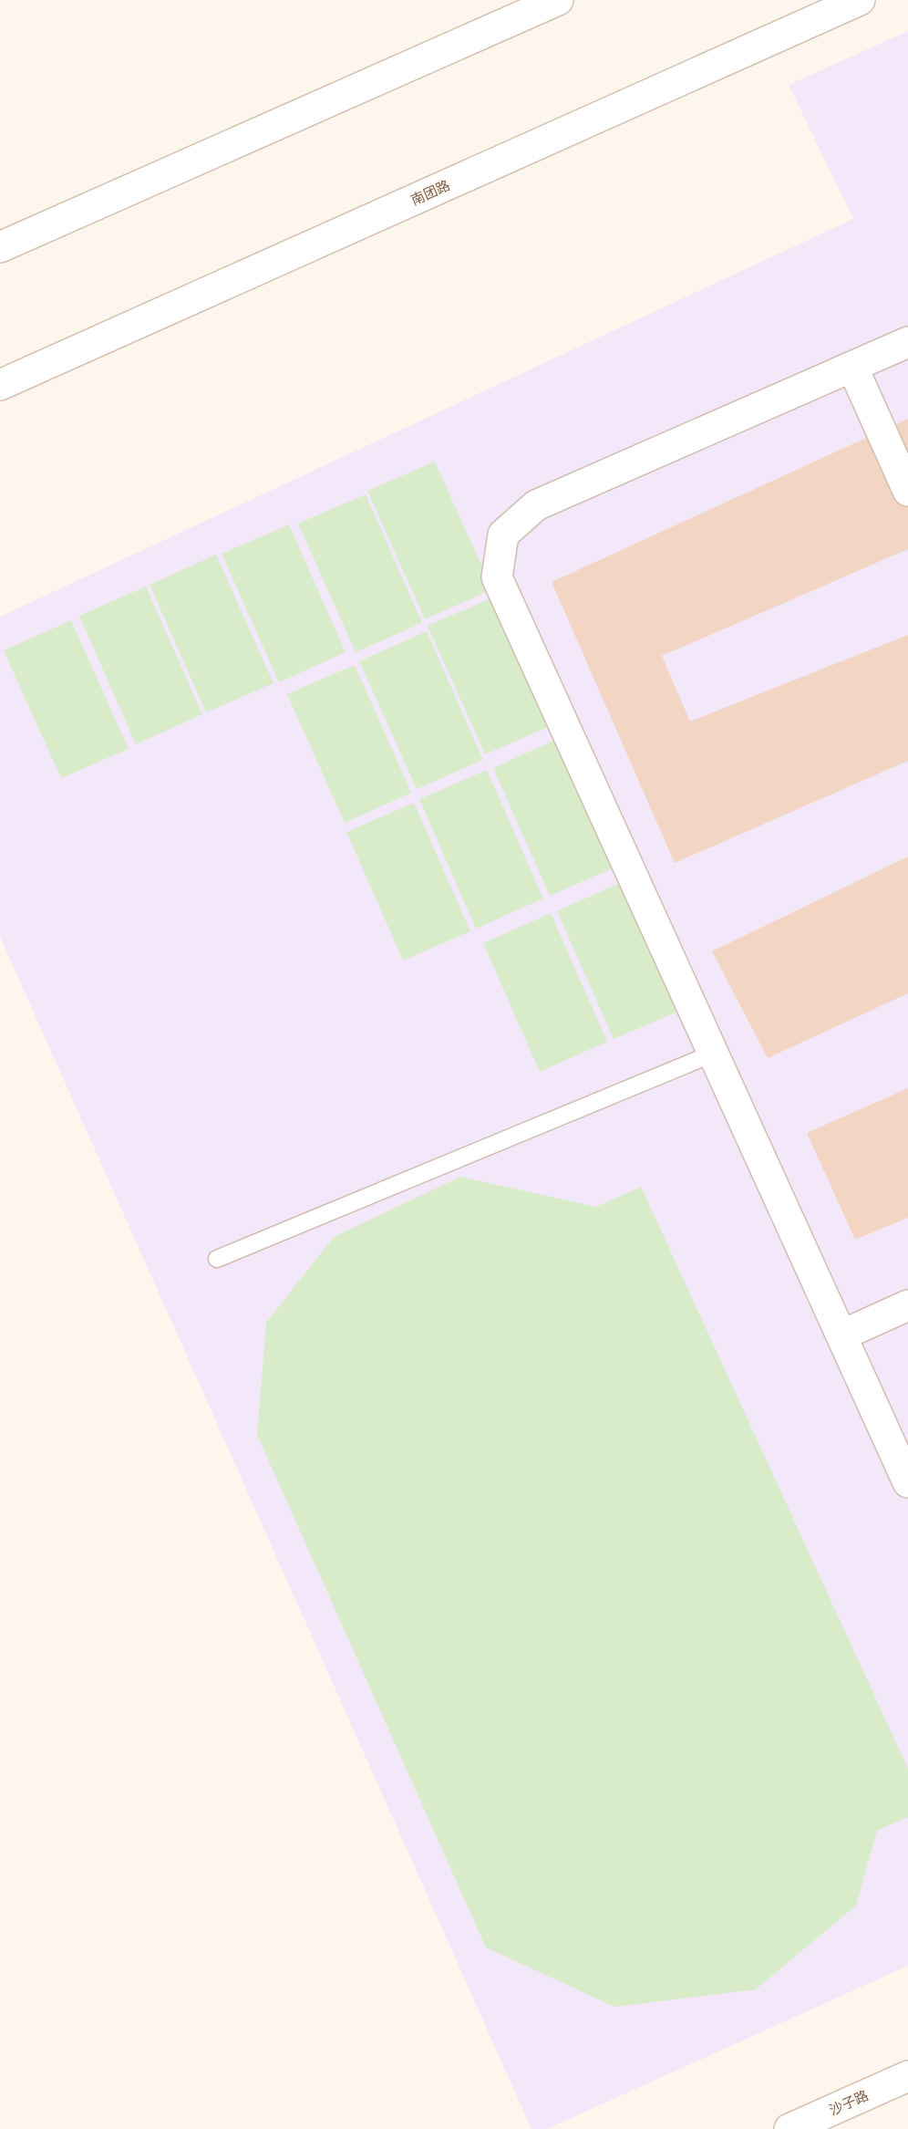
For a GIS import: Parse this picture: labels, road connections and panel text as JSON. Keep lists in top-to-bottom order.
{
  "streets": {
    "street": ["南团路", "沙子路"]
  }
}
